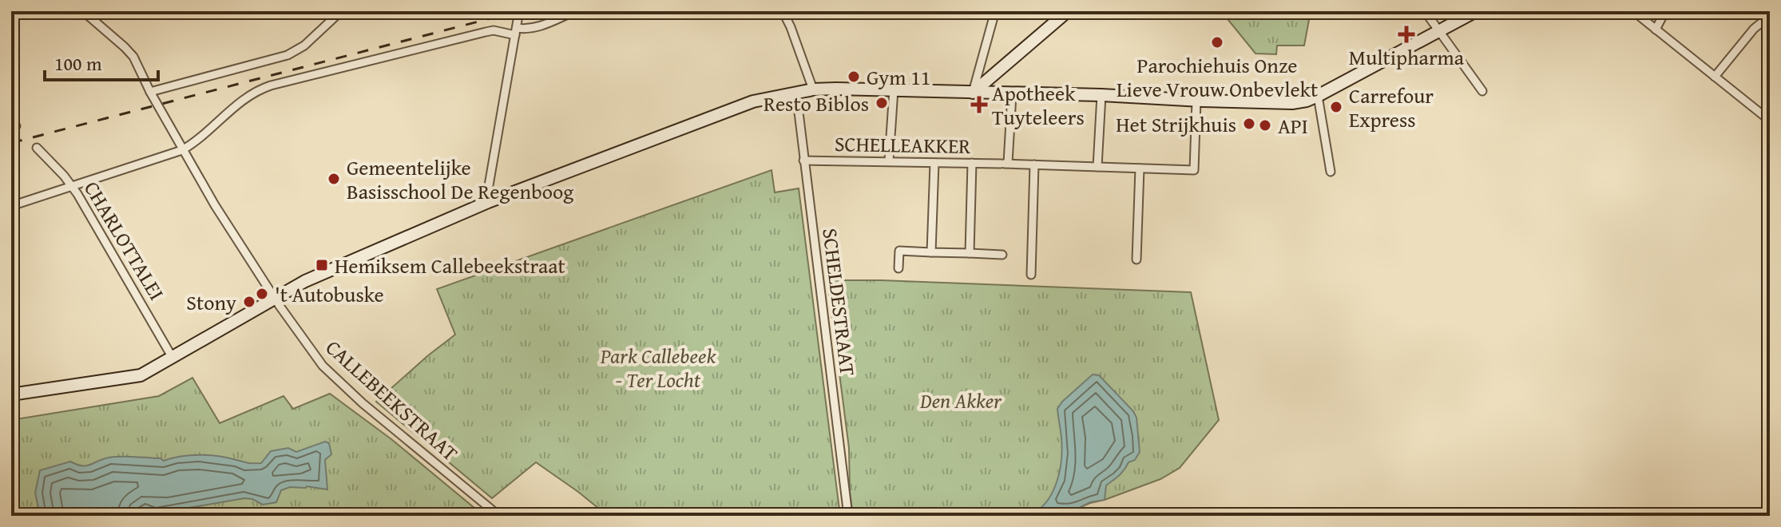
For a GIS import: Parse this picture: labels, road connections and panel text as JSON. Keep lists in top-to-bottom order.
{
  "streets": {
    "street": [
      "SCHELLEAKKER",
      "CHARLOTTALEI",
      "SCHELDESTRAAT",
      "CALLEBEEKSTRAAT"
    ]
  },
  "crossings": [
    ["SCHELLEAKKER", "SCHELDESTRAAT"]
  ],
  "parks": ["Park Callebeek - Ter Locht", "Den Akker"],
  "places": {
    "health": ["Multipharma", "Apotheek Tuyteleers"],
    "other": [
      "Parochiehuis Onze Lieve Vrouw Onbevlekt",
      "Gym 11",
      "Resto Biblos",
      "Carrefour Express",
      "Het Strijkhuis",
      "API",
      "Gemeentelijke Basisschool De Regenboog",
      "'t Autobuske",
      "Stony"
    ],
    "transit": ["Hemiksem Callebeekstraat"]
  },
  "scale_bar": "100 m"
}
